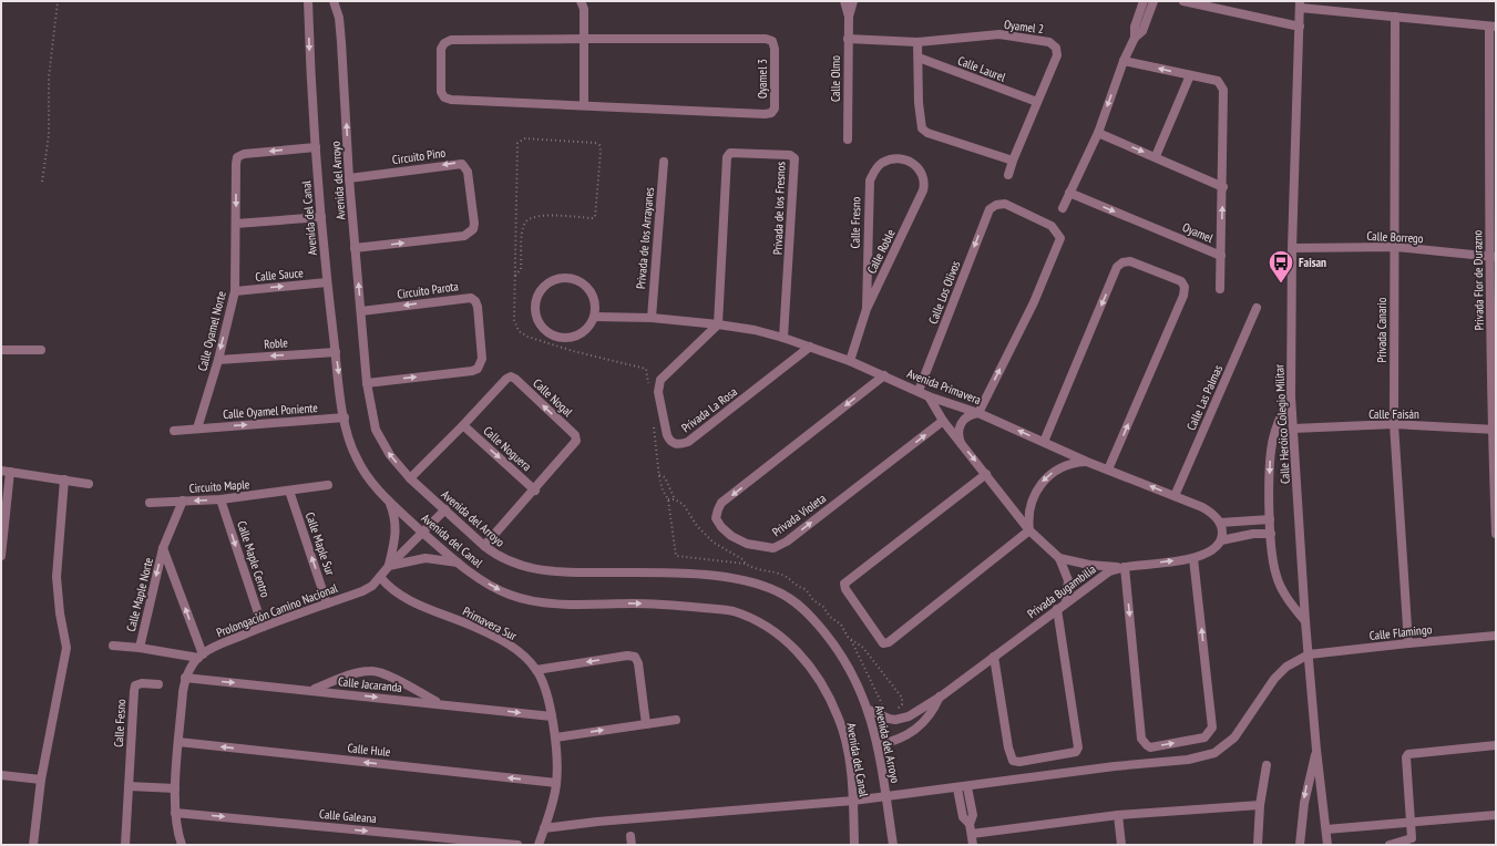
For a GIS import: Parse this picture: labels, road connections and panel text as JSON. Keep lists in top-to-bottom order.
{
  "streets": {
    "street": [
      "Oyamel 2",
      "Calle Laurel",
      "Oyamel 3",
      "Calle Olmo",
      "Circuito Pino",
      "Avenida del Arroyo",
      "Privada de los Fresnos",
      "Avenida del Canal",
      "Calle Fresno",
      "Oyamel",
      "Calle Borrego",
      "Privada de los Arrayanes",
      "Calle Roble",
      "Calle Sauce",
      "Privada Flor de Durazno",
      "Circuito Parota",
      "Calle Los Olivos",
      "Privada Canario",
      "Calle Oyamel Norte",
      "Roble",
      "Avenida Primavera",
      "Calle Nogal",
      "Calle Las Palmas",
      "Privada La Rosa",
      "Calle Oyamel Poniente",
      "Calle Faisán",
      "Calle Heróico Colegio Militar",
      "Calle Noguera",
      "Circuito Maple",
      "Privada Violeta",
      "Calle Maple Sur",
      "Calle Maple Centro",
      "Privada Bugambilia",
      "Calle Maple Norte",
      "Prolongación Camino Nacional",
      "Primavera Sur",
      "Calle Flamingo",
      "Calle Jacaranda",
      "Calle Fesno",
      "Calle Hule",
      "Calle Galeana"
    ]
  },
  "crossings": [
    ["Oyamel 2", "Calle Laurel"],
    ["Oyamel 2", "Calle Olmo"],
    ["Circuito Pino", "Avenida del Arroyo"],
    ["Avenida del Arroyo", "Circuito Parota"],
    ["Avenida del Arroyo", "Calle Nogal"],
    ["Avenida del Arroyo", "Privada Bugambilia"],
    ["Avenida del Arroyo", "Prolongación Camino Nacional"],
    ["Privada de los Fresnos", "Avenida Primavera"],
    ["Privada de los Fresnos", "Privada La Rosa"],
    ["Avenida del Canal", "Calle Sauce"],
    ["Avenida del Canal", "Calle Oyamel Norte"],
    ["Avenida del Canal", "Roble"],
    ["Avenida del Canal", "Calle Oyamel Poniente"],
    ["Avenida del Canal", "Prolongación Camino Nacional"],
    ["Calle Fresno", "Calle Roble"],
    ["Calle Borrego", "Privada Flor de Durazno"],
    ["Calle Borrego", "Privada Canario"],
    ["Calle Borrego", "Calle Heróico Colegio Militar"],
    ["Privada de los Arrayanes", "Avenida Primavera"],
    ["Calle Roble", "Avenida Primavera"],
    ["Calle Sauce", "Calle Oyamel Norte"],
    ["Privada Flor de Durazno", "Calle Faisán"],
    ["Calle Los Olivos", "Avenida Primavera"],
    ["Privada Canario", "Calle Faisán"],
    ["Privada Canario", "Calle Flamingo"],
    ["Calle Oyamel Norte", "Roble"],
    ["Calle Oyamel Norte", "Calle Oyamel Poniente"],
    ["Avenida Primavera", "Calle Las Palmas"],
    ["Avenida Primavera", "Privada La Rosa"],
    ["Avenida Primavera", "Privada Violeta"],
    ["Calle Nogal", "Calle Noguera"],
    ["Calle Faisán", "Calle Heróico Colegio Militar"],
    ["Calle Heróico Colegio Militar", "Calle Flamingo"],
    ["Circuito Maple", "Calle Maple Sur"],
    ["Circuito Maple", "Calle Maple Centro"],
    ["Circuito Maple", "Calle Maple Norte"],
    ["Calle Maple Sur", "Prolongación Camino Nacional"],
    ["Calle Maple Centro", "Prolongación Camino Nacional"],
    ["Calle Maple Norte", "Prolongación Camino Nacional"],
    ["Prolongación Camino Nacional", "Primavera Sur"],
    ["Primavera Sur", "Calle Jacaranda"],
    ["Primavera Sur", "Calle Hule"]
  ],
  "one_way": [
    "Avenida del Canal",
    "Calle Oyamel Norte",
    "Roble",
    "Calle Oyamel Poniente",
    "Calle Noguera",
    "Calle Maple Sur",
    "Calle Maple Centro",
    "Calle Hule",
    "Calle Galeana"
  ],
  "places": {
    "bus stop": ["Faisan"]
  }
}
